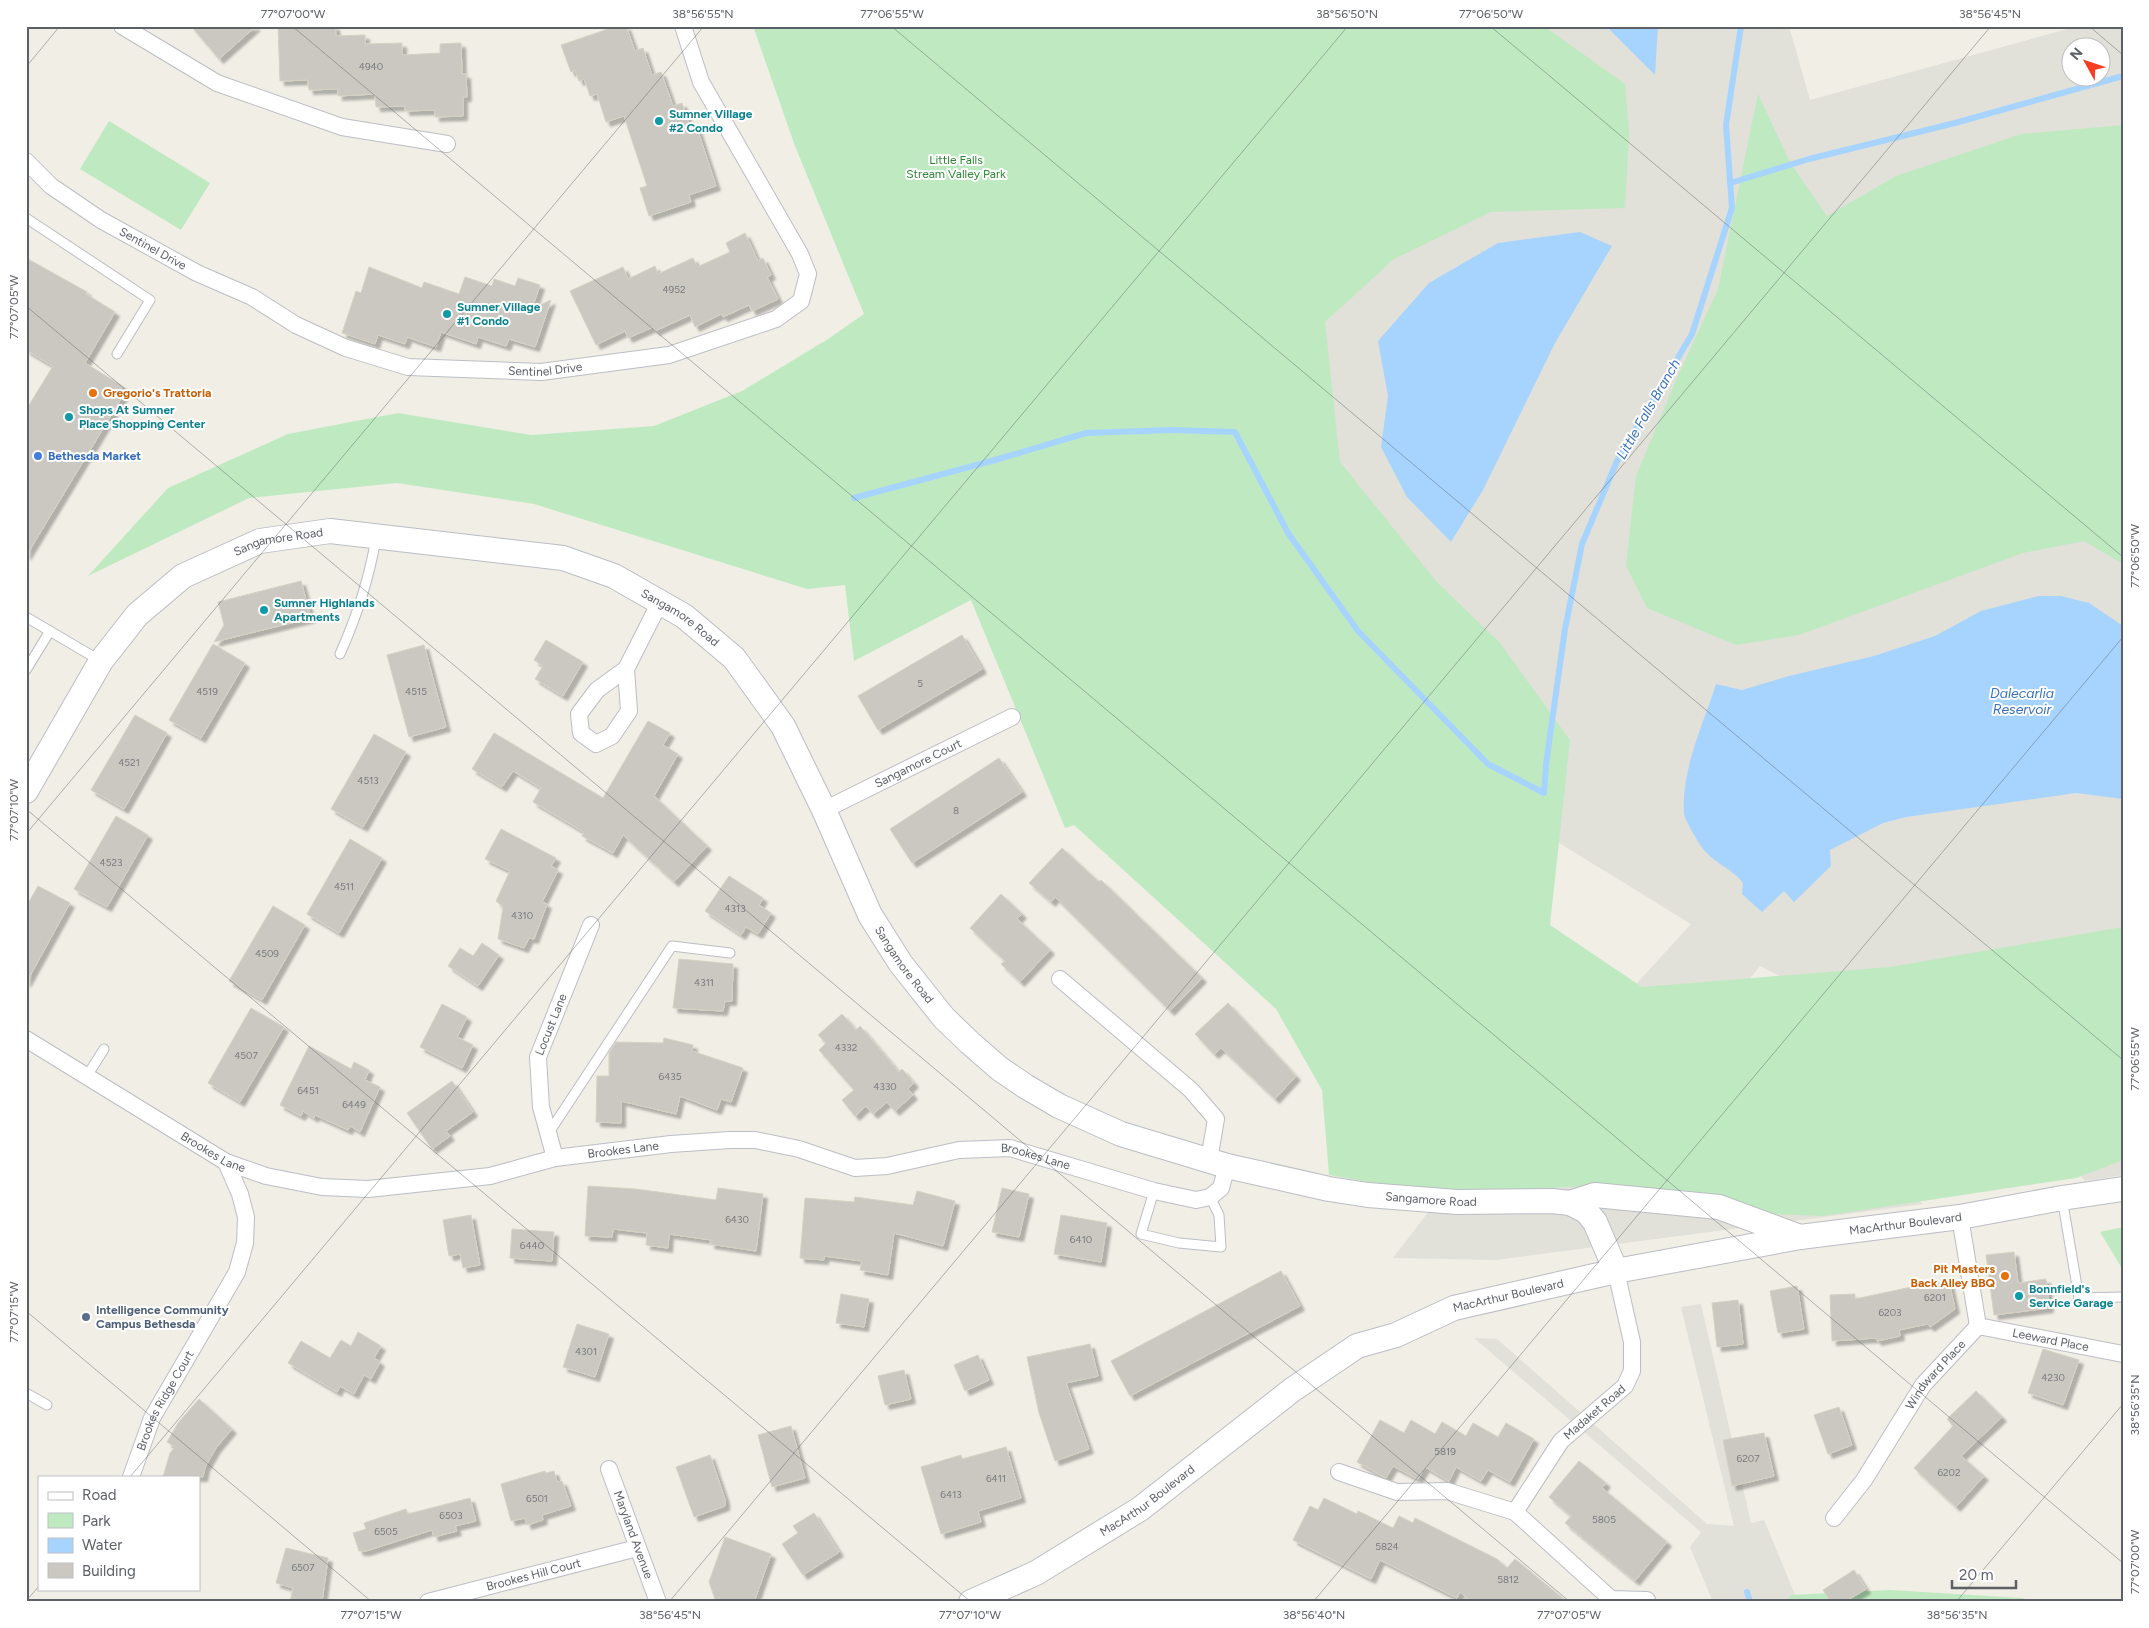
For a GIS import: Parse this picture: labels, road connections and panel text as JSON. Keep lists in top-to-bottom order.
{
  "streets": {
    "street": [
      "Sentinel Drive",
      "Sangamore Road",
      "Sangamore Court",
      "Locust Lane",
      "Brookes Lane",
      "MacArthur Boulevard",
      "Leeward Place",
      "Windward Place",
      "Brookes Ridge Court",
      "Madaket Road",
      "Maryland Avenue",
      "Brookes Hill Court"
    ]
  },
  "crossings": [
    ["Sangamore Road", "Sangamore Court"],
    ["Sangamore Road", "MacArthur Boulevard"],
    ["Sangamore Road", "Madaket Road"],
    ["Locust Lane", "Brookes Lane"],
    ["Brookes Lane", "Brookes Ridge Court"],
    ["MacArthur Boulevard", "Madaket Road"],
    ["Leeward Place", "Windward Place"],
    ["Maryland Avenue", "Brookes Hill Court"]
  ],
  "water": ["Little Falls Branch", "Dalecarlia Reservoir"],
  "parks": ["Little Falls Stream Valley Park"],
  "places": [
    "Sumner Village #2 Condo",
    "Sumner Village #1 Condo",
    "Gregorio's Trattoria",
    "Shops At Sumner Place Shopping Center",
    "Bethesda Market",
    "Sumner Highlands Apartments",
    "Pit Masters Back Alley BBQ",
    "Bonnfield's Service Garage",
    "Intelligence Community Campus Bethesda"
  ],
  "house_numbers": [
    "4940",
    "4952",
    "5",
    "4519",
    "4515",
    "4521",
    "4513",
    "8",
    "4523",
    "4511",
    "4313",
    "4310",
    "4509",
    "4311",
    "4332",
    "4507",
    "6435",
    "4330",
    "6451",
    "6449",
    "6430",
    "6410",
    "6440",
    "6201",
    "6203",
    "4301",
    "4230",
    "5819",
    "6207",
    "6202",
    "6411",
    "6413",
    "6501",
    "6503",
    "5805",
    "6505",
    "5824",
    "6507",
    "5812"
  ],
  "legend": [
    "Road",
    "Park",
    "Water",
    "Building"
  ],
  "scale_bar": "20 m",
  "north": "top left",
  "coordinates": [
    "77°07'00\"W",
    "38°56'55\"N",
    "77°06'55\"W",
    "38°56'50\"N",
    "77°06'50\"W",
    "38°56'45\"N",
    "77°07'05\"W",
    "77°07'10\"W",
    "77°07'15\"W",
    "38°56'35\"N",
    "38°56'40\"N"
  ]
}
